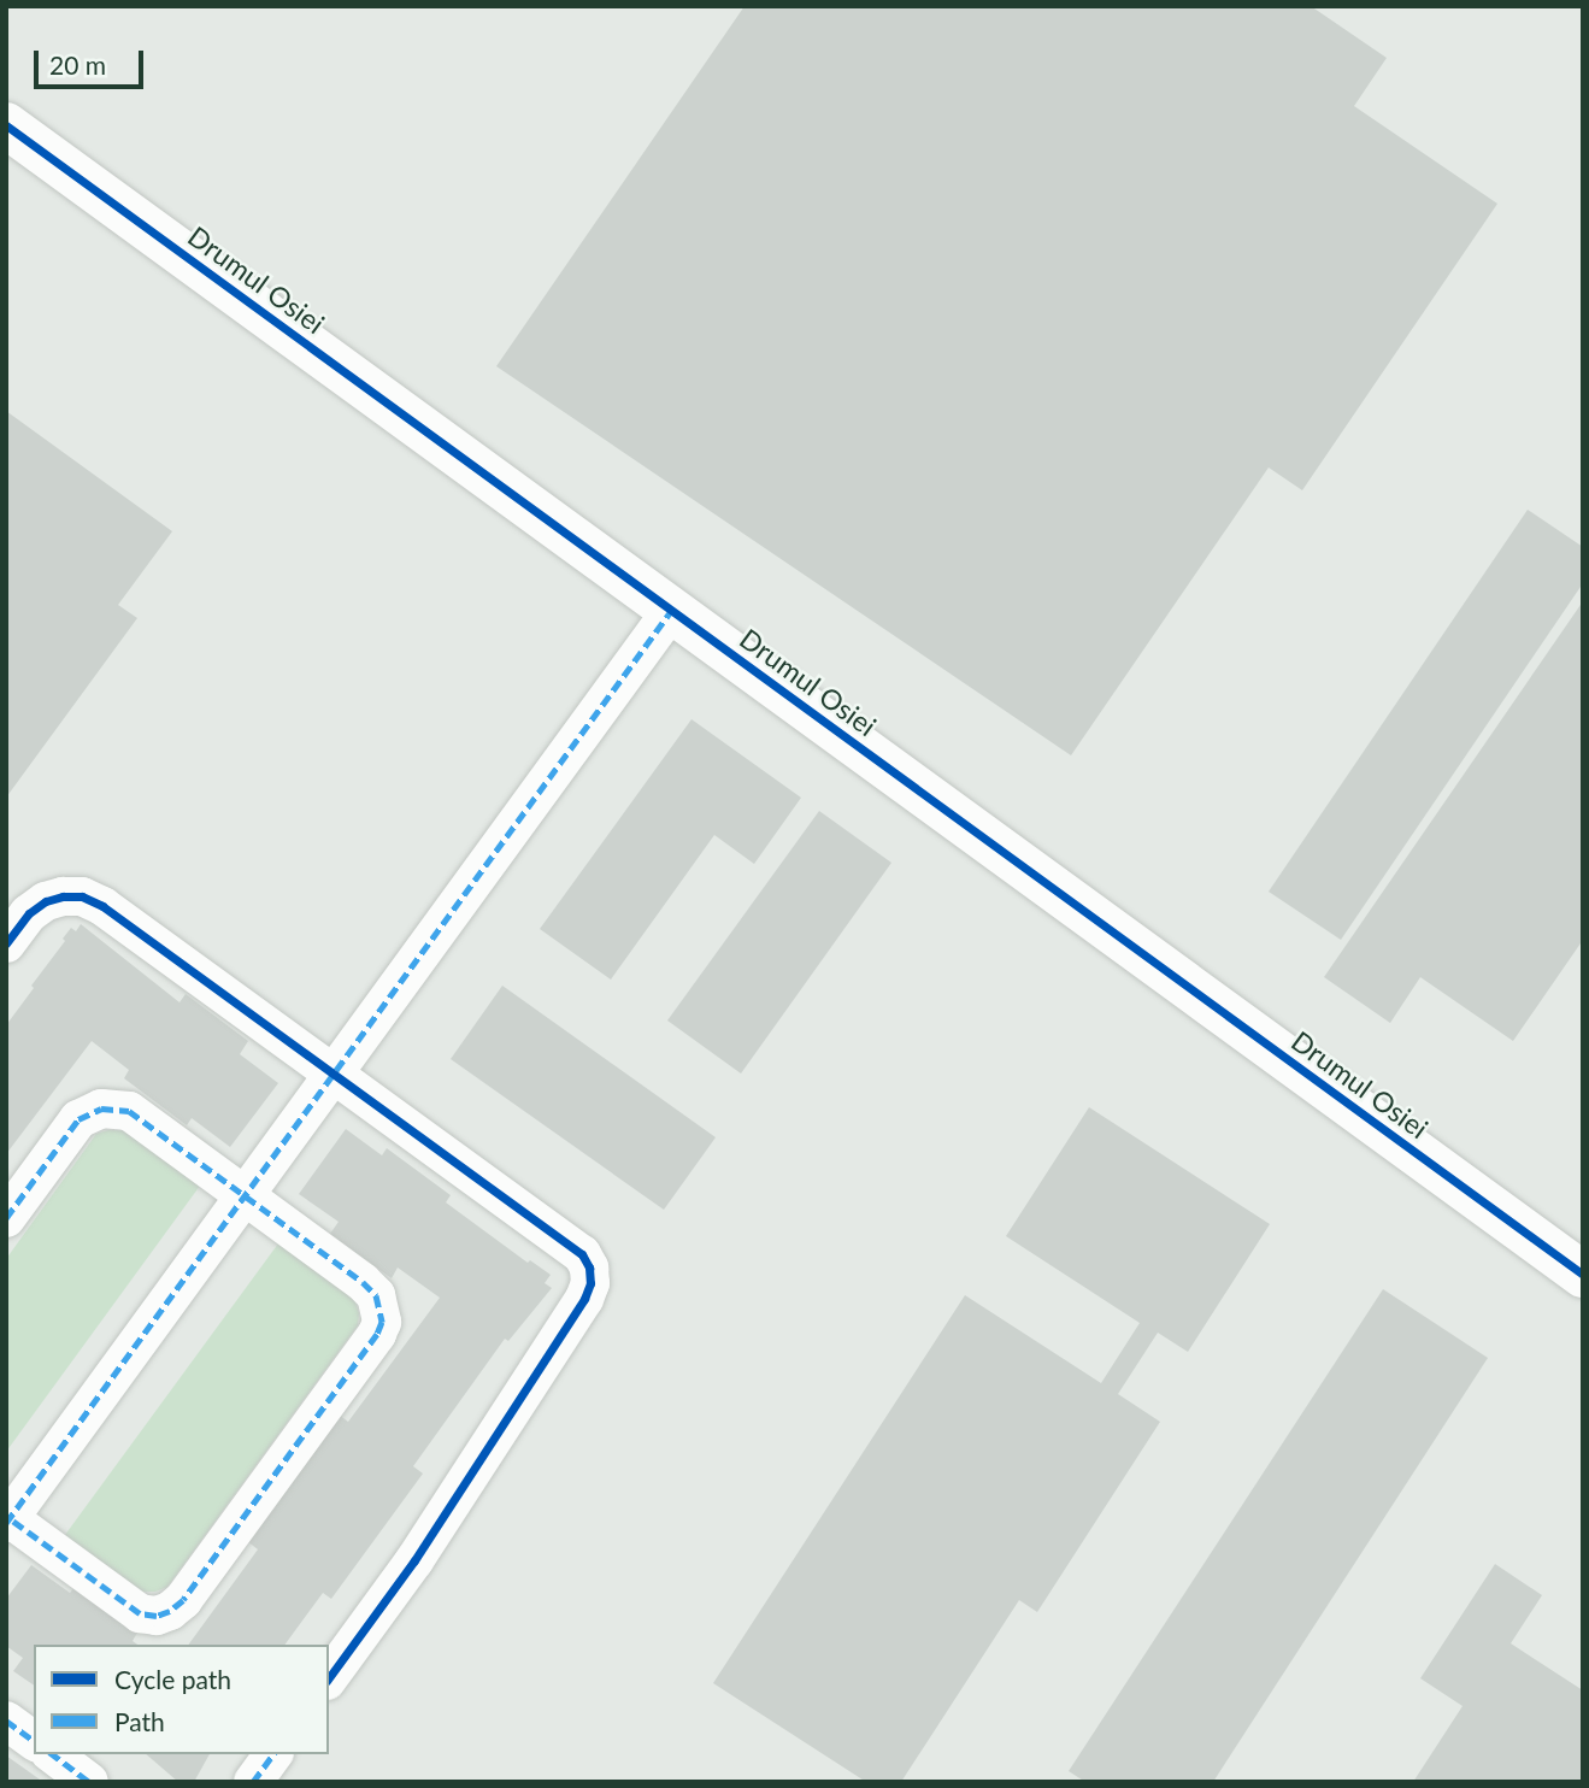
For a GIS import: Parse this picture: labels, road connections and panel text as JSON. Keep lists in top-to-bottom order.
{
  "streets": {
    "street": ["Drumul Osiei"]
  },
  "legend": ["Cycle path", "Path"],
  "scale_bar": "20 m"
}
